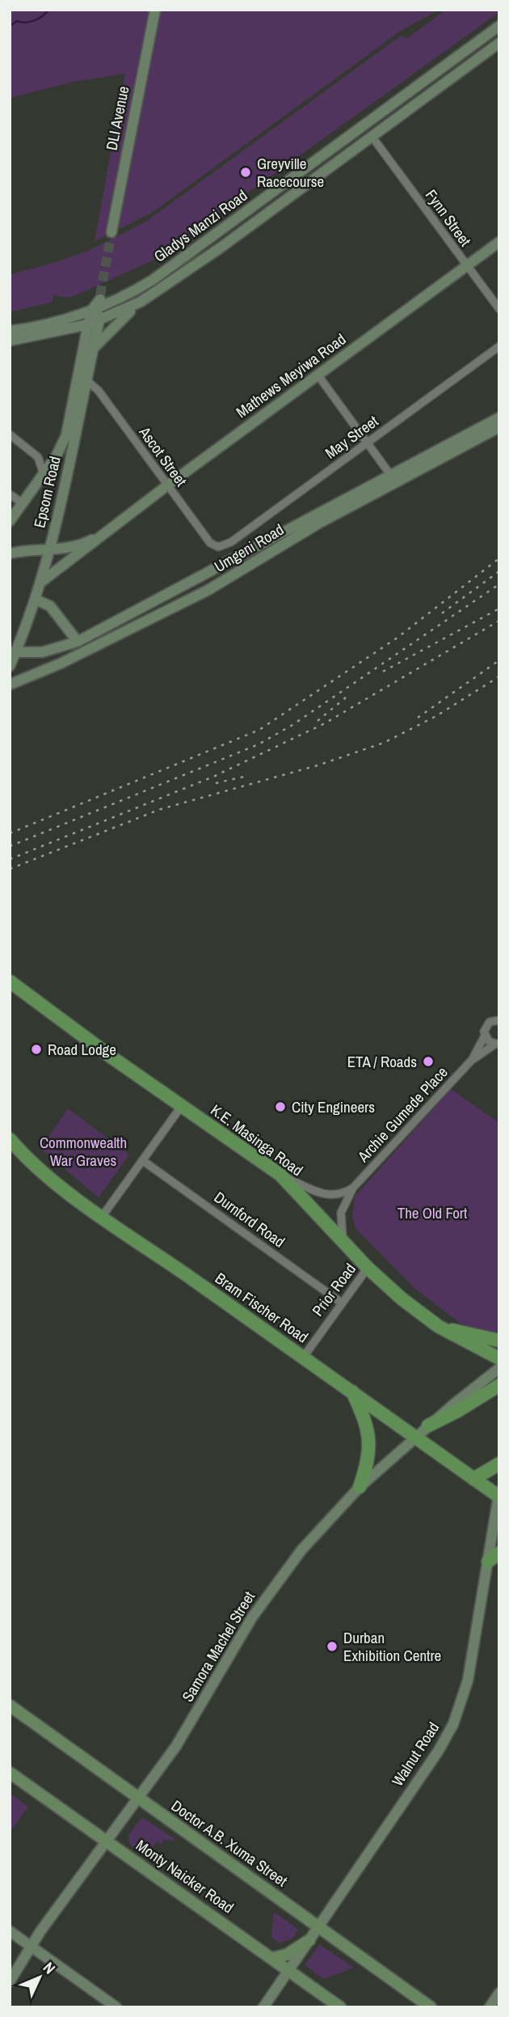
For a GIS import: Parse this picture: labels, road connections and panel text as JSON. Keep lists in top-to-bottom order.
{
  "streets": {
    "highway": ["K.E. Masinga Road", "Bram Fischer Road"],
    "main road": [
      "DLI Avenue",
      "Gladys Manzi Road",
      "Mathews Meyiwa Road",
      "Epsom Road",
      "Umgeni Road",
      "Samora Machel Street",
      "Walnut Road",
      "Doctor A.B. Xuma Street",
      "Monty Naicker Road"
    ],
    "street": [
      "Fynn Street",
      "May Street",
      "Ascot Street",
      "Archie Gumede Place",
      "Durnford Road",
      "Prior Road"
    ]
  },
  "crossings": [
    ["Fynn Street", "Gladys Manzi Road"],
    ["Fynn Street", "Mathews Meyiwa Road"],
    ["Gladys Manzi Road", "Epsom Road"],
    ["Mathews Meyiwa Road", "Ascot Street"],
    ["Mathews Meyiwa Road", "Epsom Road"],
    ["May Street", "Ascot Street"],
    ["Ascot Street", "Epsom Road"],
    ["Epsom Road", "Umgeni Road"],
    ["Archie Gumede Place", "K.E. Masinga Road"],
    ["K.E. Masinga Road", "Prior Road"],
    ["Durnford Road", "Prior Road"],
    ["Prior Road", "Bram Fischer Road"],
    ["Bram Fischer Road", "Samora Machel Street"],
    ["Bram Fischer Road", "Walnut Road"],
    ["Samora Machel Street", "Doctor A.B. Xuma Street"],
    ["Samora Machel Street", "Monty Naicker Road"],
    ["Walnut Road", "Doctor A.B. Xuma Street"],
    ["Walnut Road", "Monty Naicker Road"]
  ],
  "parks": ["Commonwealth War Graves", "The Old Fort"],
  "places": [
    "Greyville Racecourse",
    "Road Lodge",
    "ETA / Roads",
    "City Engineers",
    "Durban Exhibition Centre"
  ],
  "north": "top right"
}
